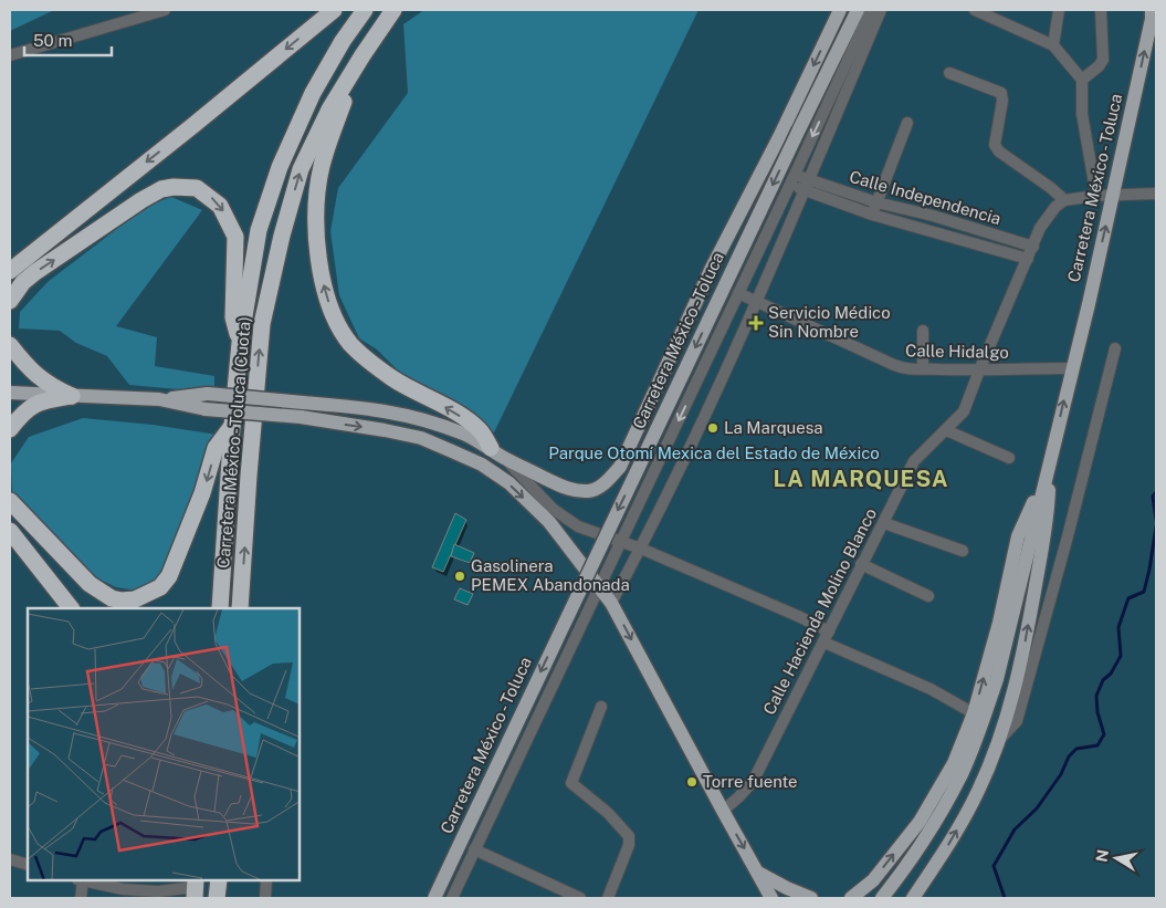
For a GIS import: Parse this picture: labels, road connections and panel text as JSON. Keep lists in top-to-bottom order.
{
  "streets": {
    "highway": ["Carretera México - Toluca (Cuota)"],
    "main road": ["Carretera México - Toluca"],
    "street": ["Calle Independencia", "Calle Hidalgo", "Calle Hacienda Molino Blanco"]
  },
  "crossings": [
    ["Carretera México - Toluca", "Calle Hidalgo"],
    ["Calle Independencia", "Calle Hacienda Molino Blanco"],
    ["Calle Hidalgo", "Calle Hacienda Molino Blanco"]
  ],
  "districts": ["LA MARQUESA"],
  "parks": ["Parque Otomí Mexica del Estado de México"],
  "places": {
    "health": ["Servicio Médico Sin Nombre"],
    "other": ["La Marquesa", "Gasolinera PEMEX Abandonada", "Torre fuente"]
  },
  "scale_bar": "50 m",
  "north": "left"
}
